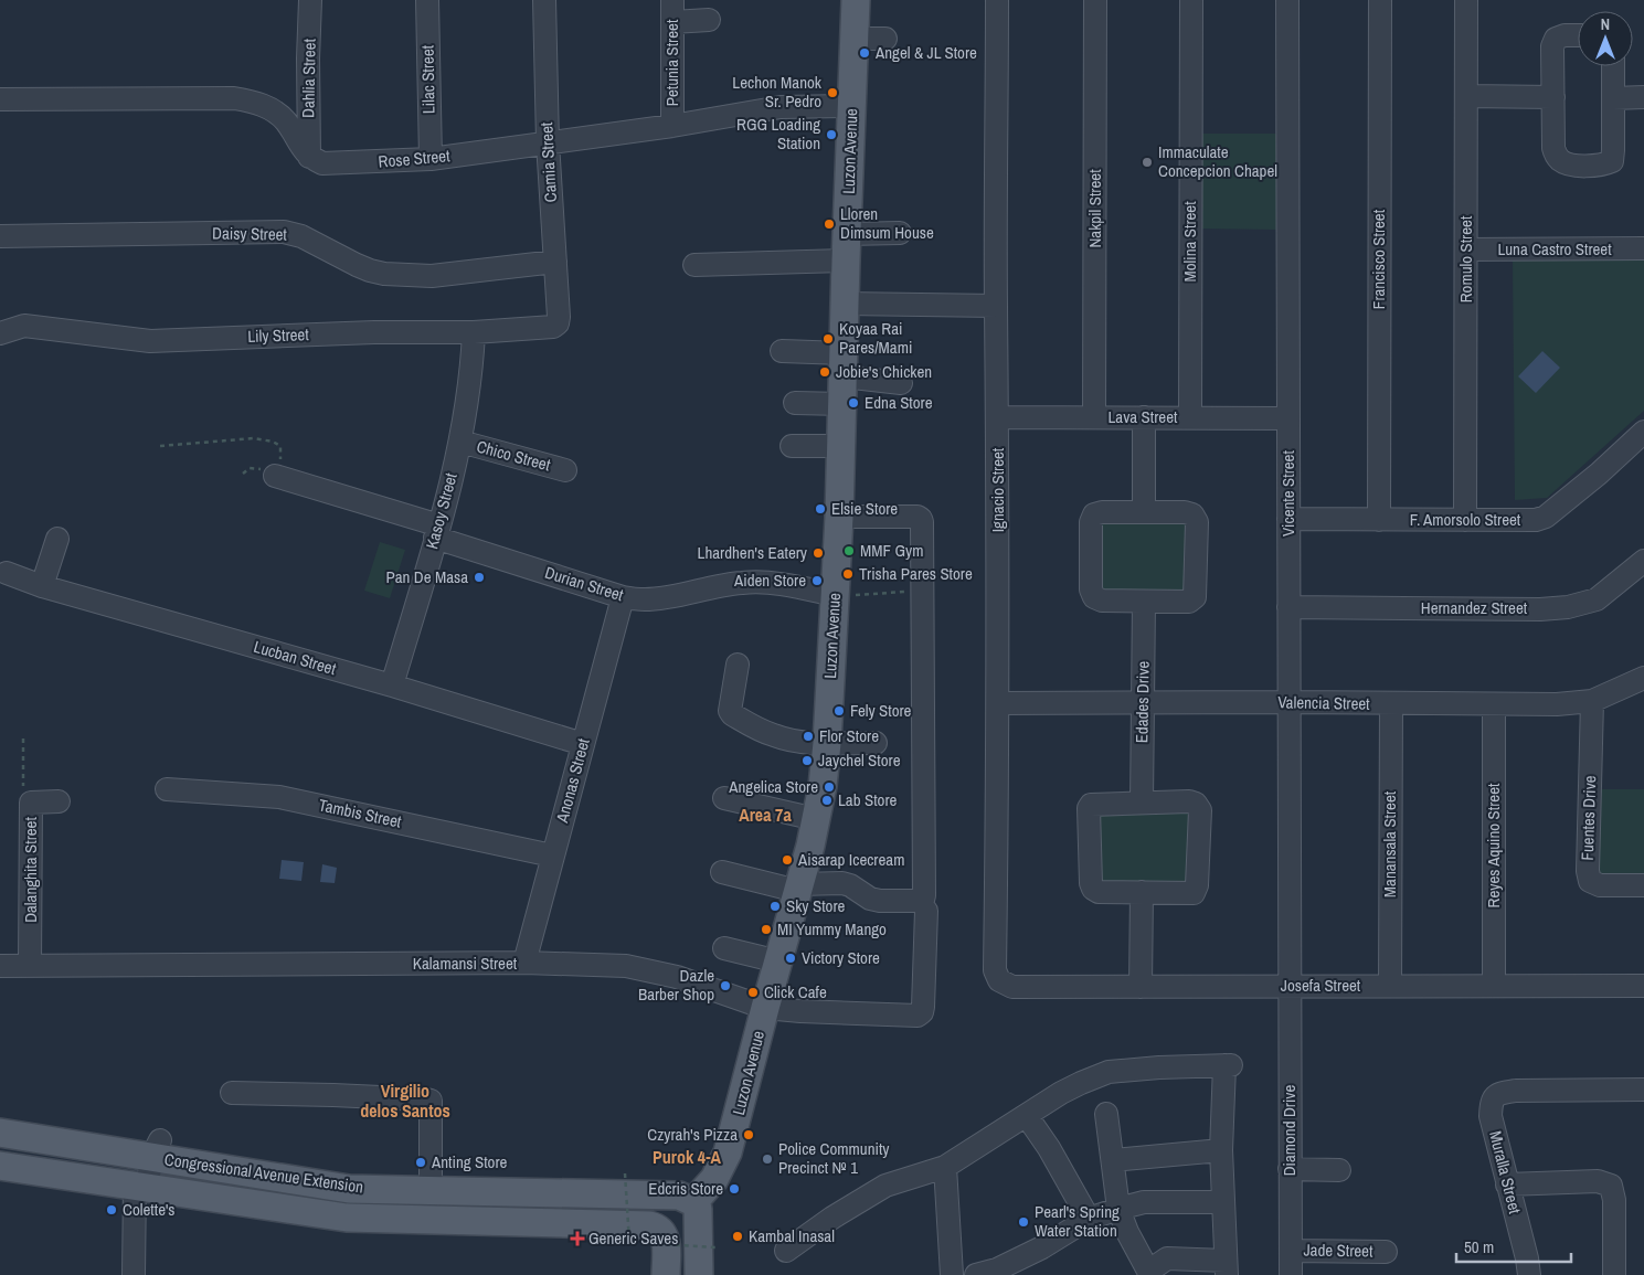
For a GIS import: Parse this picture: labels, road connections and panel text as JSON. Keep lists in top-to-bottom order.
{
  "streets": {
    "main road": ["Luzon Avenue", "Congressional Avenue Extension"],
    "street": [
      "Petunia Street",
      "Dahlia Street",
      "Lilac Street",
      "Rose Street",
      "Camia Street",
      "Nakpil Street",
      "Daisy Street",
      "Molina Street",
      "Luna Castro Street",
      "Francisco Street",
      "Romulo Street",
      "Lily Street",
      "Lava Street",
      "Chico Street",
      "Ignacio Street",
      "Vicente Street",
      "Kasoy Street",
      "F. Amorsolo Street",
      "Durian Street",
      "Hernandez Street",
      "Lucban Street",
      "Edades Drive",
      "Valencia Street",
      "Anonas Street",
      "Tambis Street",
      "Fuentes Drive",
      "Manansala Street",
      "Reyes Aquino Street",
      "Dalanghita Street",
      "Kalamansi Street",
      "Josefa Street",
      "Diamond Drive",
      "Muralla Street",
      "Jade Street"
    ]
  },
  "crossings": [
    ["Petunia Street", "Rose Street"],
    ["Dahlia Street", "Rose Street"],
    ["Lilac Street", "Rose Street"],
    ["Luzon Avenue", "Rose Street"],
    ["Luzon Avenue", "Durian Street"],
    ["Luzon Avenue", "Kalamansi Street"],
    ["Luzon Avenue", "Congressional Avenue Extension"],
    ["Rose Street", "Camia Street"],
    ["Camia Street", "Daisy Street"],
    ["Camia Street", "Lily Street"],
    ["Nakpil Street", "Lava Street"],
    ["Molina Street", "Lava Street"],
    ["Luna Castro Street", "Romulo Street"],
    ["Francisco Street", "F. Amorsolo Street"],
    ["Romulo Street", "F. Amorsolo Street"],
    ["Lily Street", "Kasoy Street"],
    ["Lava Street", "Ignacio Street"],
    ["Lava Street", "Vicente Street"],
    ["Chico Street", "Kasoy Street"],
    ["Ignacio Street", "Valencia Street"],
    ["Ignacio Street", "Josefa Street"],
    ["Vicente Street", "F. Amorsolo Street"],
    ["Vicente Street", "Hernandez Street"],
    ["Vicente Street", "Valencia Street"],
    ["Vicente Street", "Josefa Street"],
    ["Vicente Street", "Diamond Drive"],
    ["Kasoy Street", "Durian Street"],
    ["Kasoy Street", "Lucban Street"],
    ["Durian Street", "Anonas Street"],
    ["Lucban Street", "Anonas Street"],
    ["Edades Drive", "Valencia Street"],
    ["Valencia Street", "Fuentes Drive"],
    ["Valencia Street", "Manansala Street"],
    ["Valencia Street", "Reyes Aquino Street"],
    ["Anonas Street", "Tambis Street"],
    ["Anonas Street", "Kalamansi Street"],
    ["Manansala Street", "Josefa Street"],
    ["Reyes Aquino Street", "Josefa Street"],
    ["Dalanghita Street", "Kalamansi Street"],
    ["Josefa Street", "Diamond Drive"],
    ["Diamond Drive", "Jade Street"]
  ],
  "districts": ["Area 7a", "Virgilio delos Santos", "Purok 4-A"],
  "places": {
    "other": [
      "Angel & JL Store",
      "Lechon Manok Sr. Pedro",
      "RGG Loading Station",
      "Immaculate Concepcion Chapel",
      "Lloren Dimsum House",
      "Koyaa Rai Pares/Mami",
      "Jobie's Chicken",
      "Edna Store",
      "Elsie Store",
      "MMF Gym",
      "Lhardhen's Eatery",
      "Trisha Pares Store",
      "Pan De Masa",
      "Aiden Store",
      "Fely Store",
      "Flor Store",
      "Jaychel Store",
      "Angelica Store",
      "Lab Store",
      "Aisarap Icecream",
      "Sky Store",
      "MI Yummy Mango",
      "Victory Store",
      "Dazle Barber Shop",
      "Click Cafe",
      "Czyrah's Pizza",
      "Police Community Precinct № 1",
      "Anting Store",
      "Edcris Store",
      "Colette's",
      "Pearl's Spring Water Station",
      "Kambal Inasal"
    ],
    "health": ["Generic Saves"]
  },
  "scale_bar": "50 m",
  "north": "top"
}
